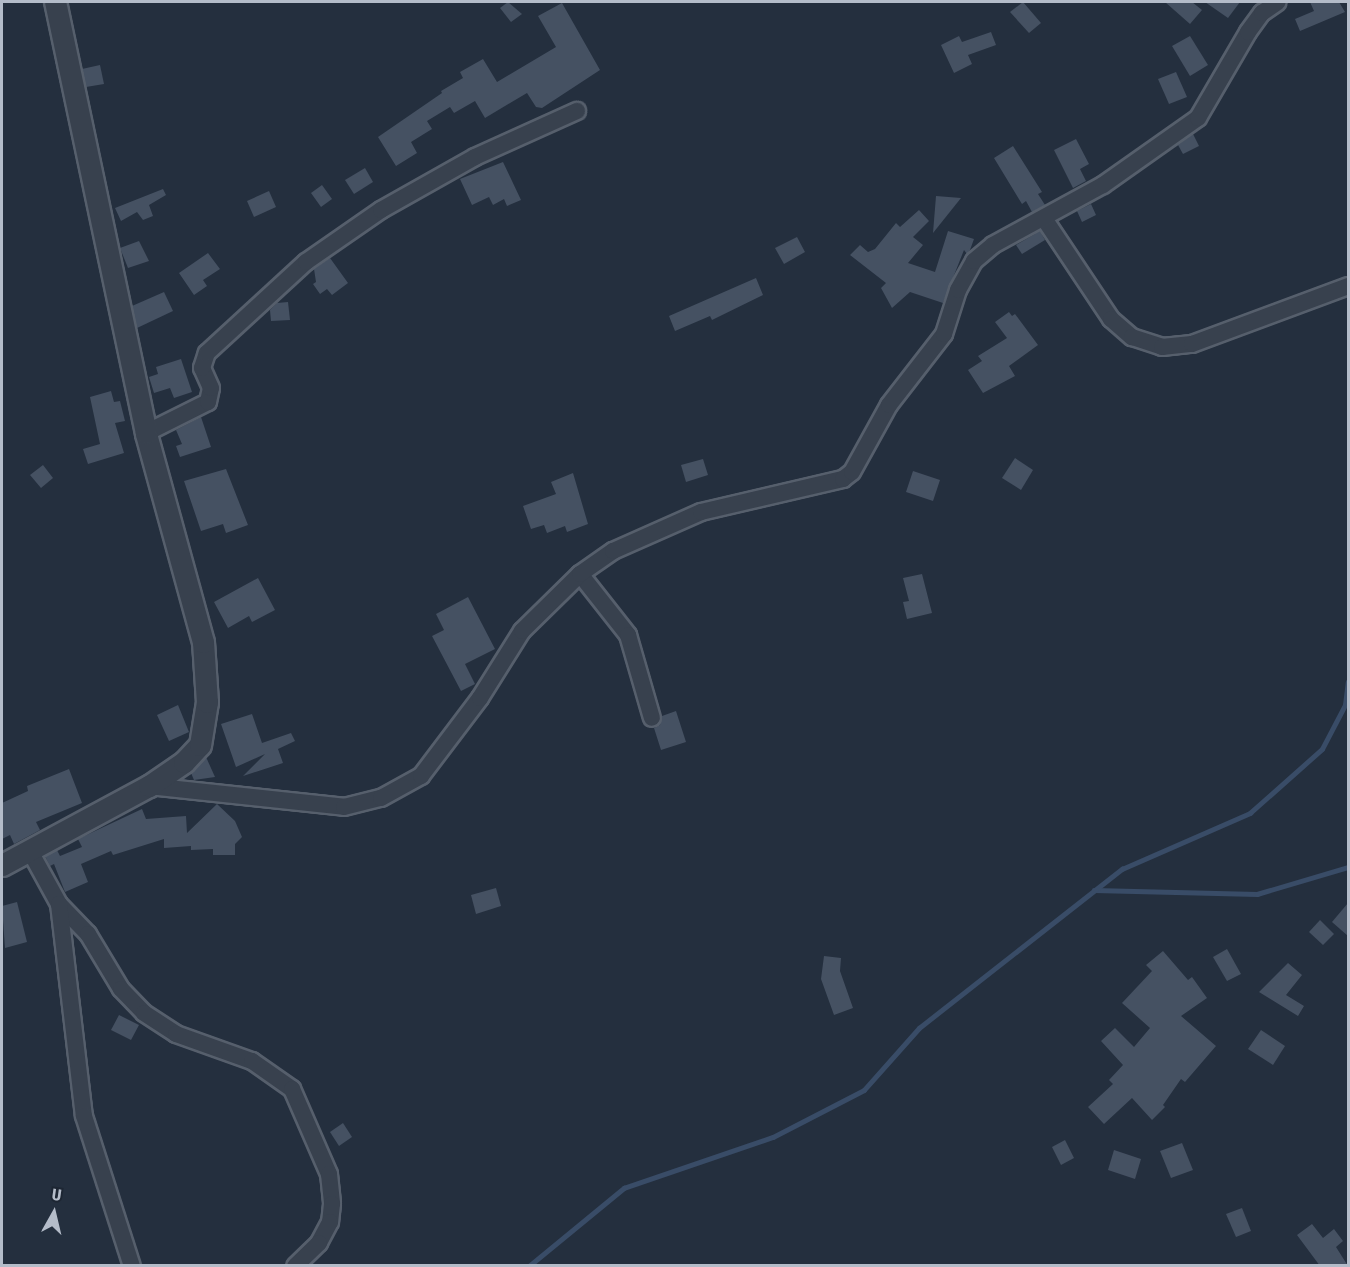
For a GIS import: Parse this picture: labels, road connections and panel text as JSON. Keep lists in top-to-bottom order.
{
  "north": "top"
}
